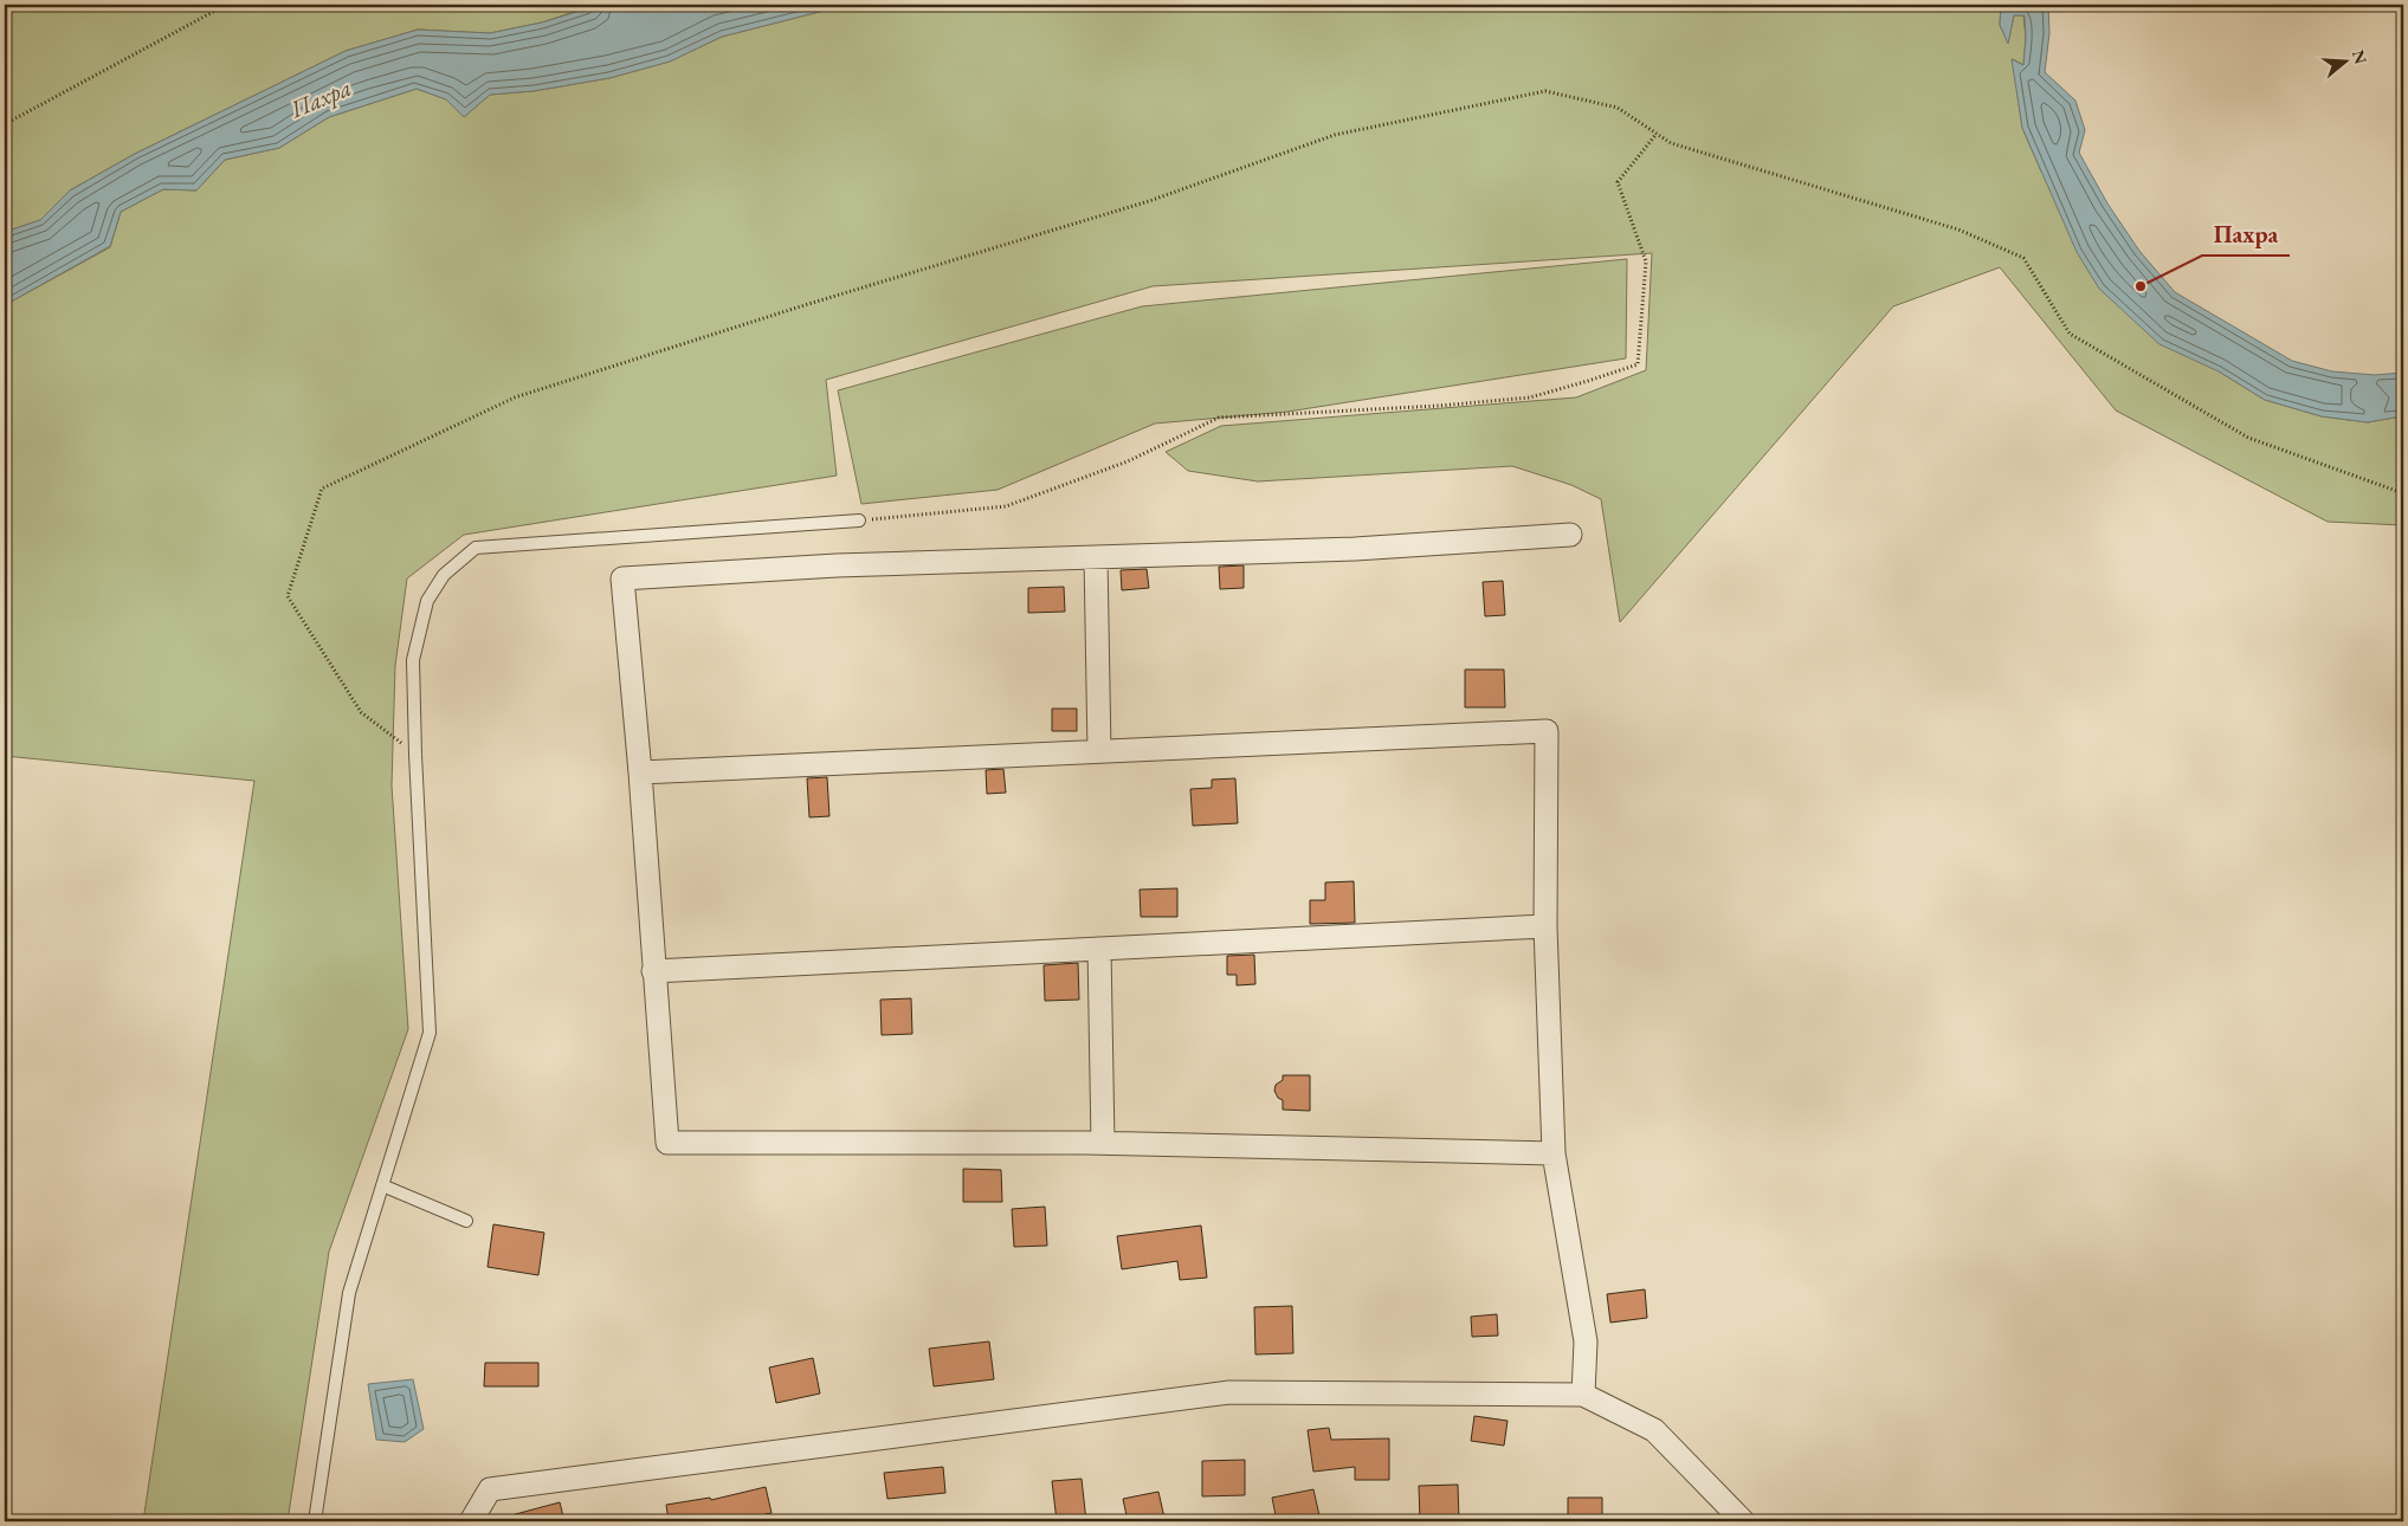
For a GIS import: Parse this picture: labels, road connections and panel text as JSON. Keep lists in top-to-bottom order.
{
  "water": ["Пахра"],
  "places": ["Пахра"],
  "north": "right"
}
